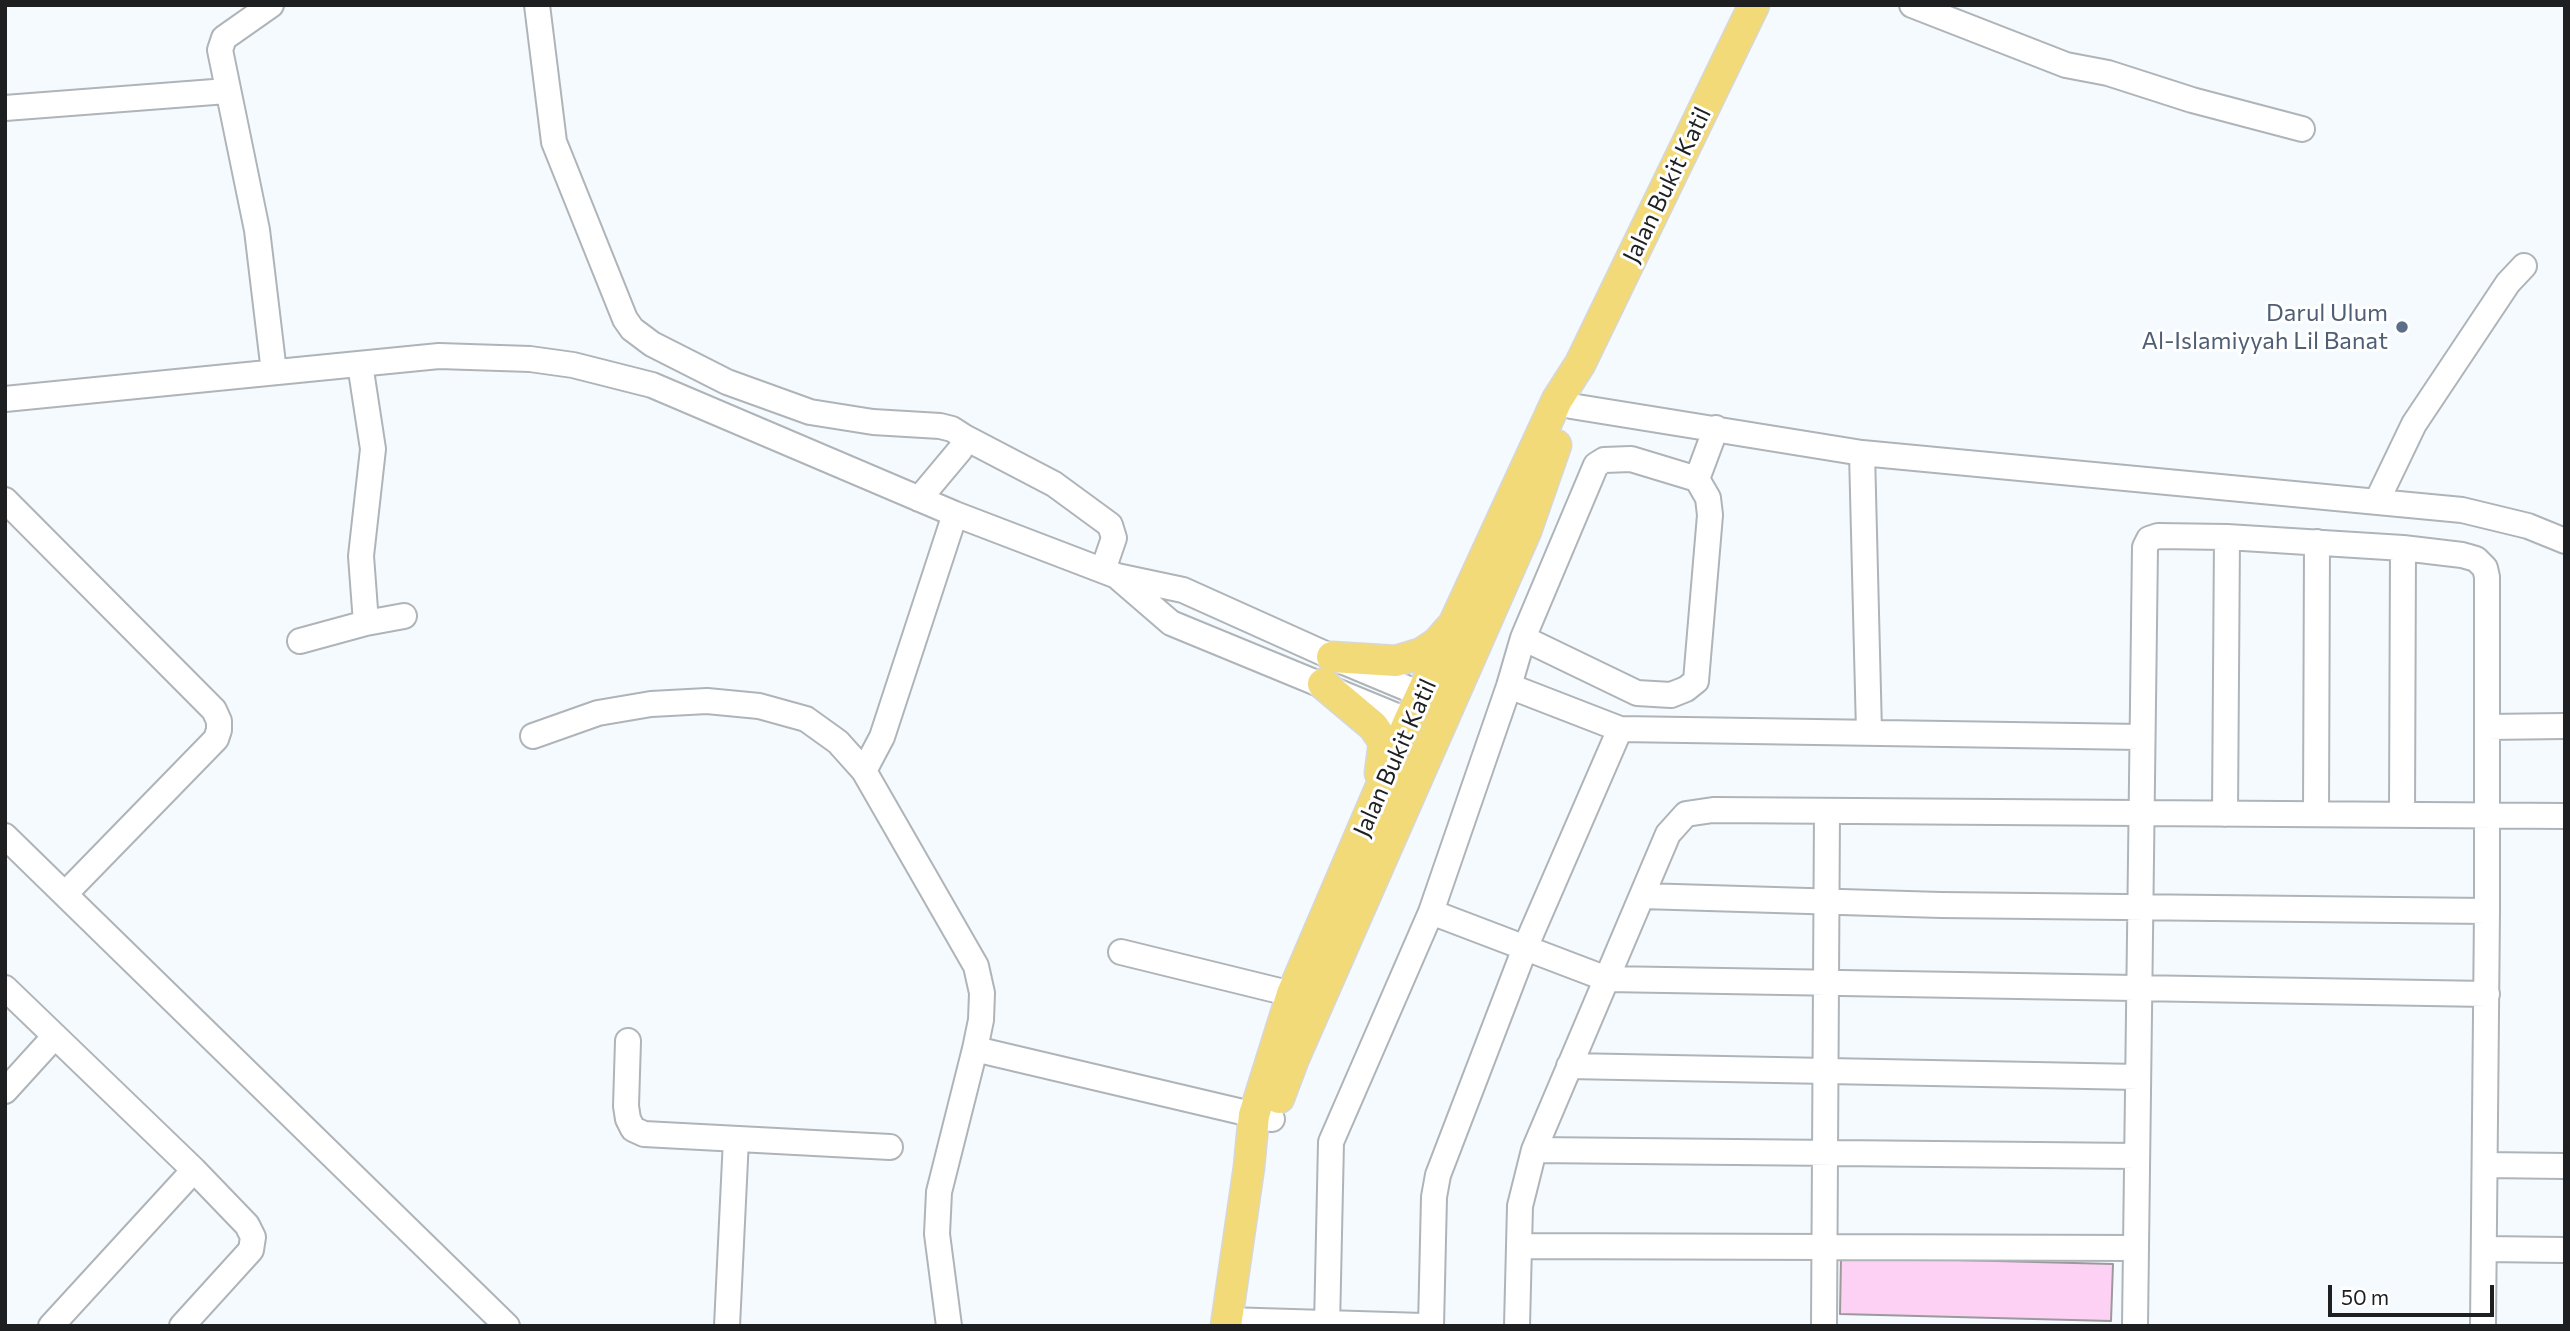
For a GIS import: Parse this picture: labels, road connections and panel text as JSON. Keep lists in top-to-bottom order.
{
  "streets": {
    "main road": ["Jalan Bukit Katil"]
  },
  "places": ["Darul Ulum Al-Islamiyyah Lil Banat"],
  "scale_bar": "50 m"
}
